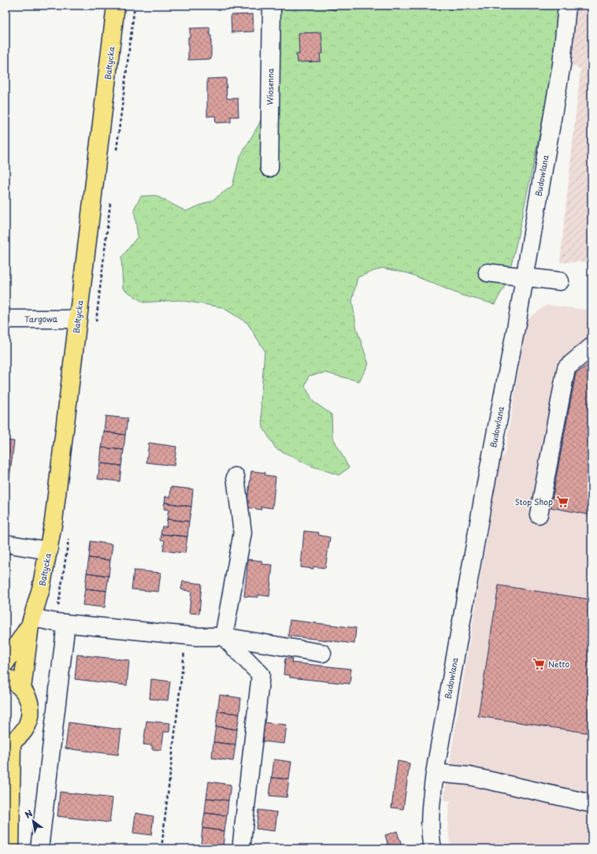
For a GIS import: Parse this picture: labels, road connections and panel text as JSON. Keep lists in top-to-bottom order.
{
  "streets": {
    "main road": ["Bałtycka"],
    "street": ["Wiosenna", "Budowlana", "Targowa"]
  },
  "crossings": [
    ["Bałtycka", "Targowa"]
  ],
  "places": {
    "supermarket": ["Stop Shop", "Netto"]
  },
  "north": "top left"
}
